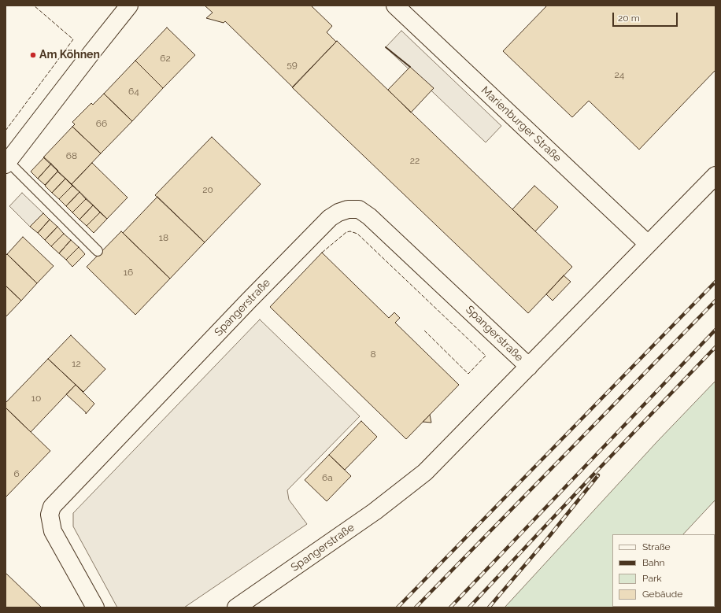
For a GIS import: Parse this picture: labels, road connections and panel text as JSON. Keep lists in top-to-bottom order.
{
  "streets": {
    "street": ["Marienburger Straße", "Spangerstraße"]
  },
  "crossings": [
    ["Marienburger Straße", "Spangerstraße"]
  ],
  "places": ["Am Köhnen"],
  "house_numbers": [
    "62",
    "59",
    "24",
    "64",
    "66",
    "68",
    "22",
    "20",
    "18",
    "16",
    "8",
    "12",
    "10",
    "6",
    "6a"
  ],
  "legend": [
    "Straße",
    "Bahn",
    "Park",
    "Gebäude"
  ],
  "scale_bar": "20 m"
}
